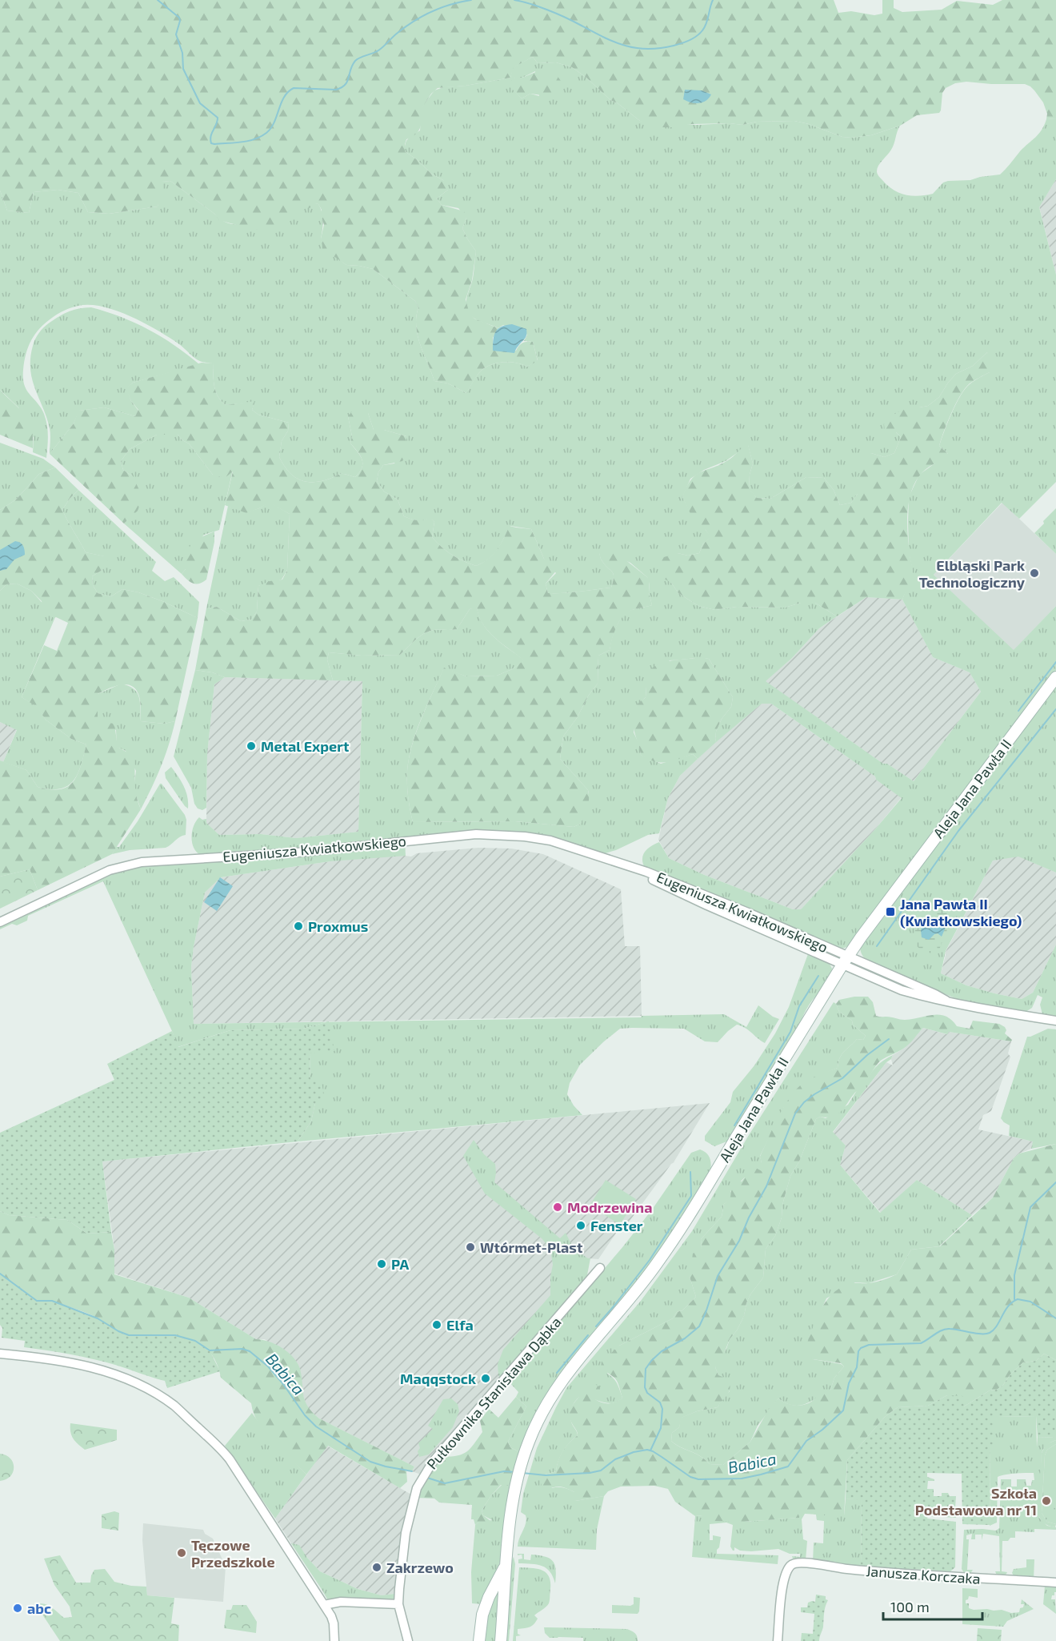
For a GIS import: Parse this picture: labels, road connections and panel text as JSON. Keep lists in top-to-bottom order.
{
  "streets": {
    "street": [
      "Aleja Jana Pawła II",
      "Eugeniusza Kwiatkowskiego",
      "Pułkownika Stanisława Dąbka",
      "Janusza Korczaka"
    ]
  },
  "crossings": [
    ["Aleja Jana Pawła II", "Eugeniusza Kwiatkowskiego"]
  ],
  "water": ["Babica"],
  "places": {
    "other": [
      "Elbląski Park Technologiczny",
      "Metal Expert",
      "Proxmus",
      "Modrzewina",
      "Fenster",
      "Wtórmet-Plast",
      "PA",
      "Elfa",
      "Maqqstock",
      "Szkoła Podstawowa nr 11",
      "Tęczowe Przedszkole",
      "Zakrzewo",
      "abc"
    ],
    "transit": ["Jana Pawła II (Kwiatkowskiego)"]
  },
  "scale_bar": "100 m"
}
